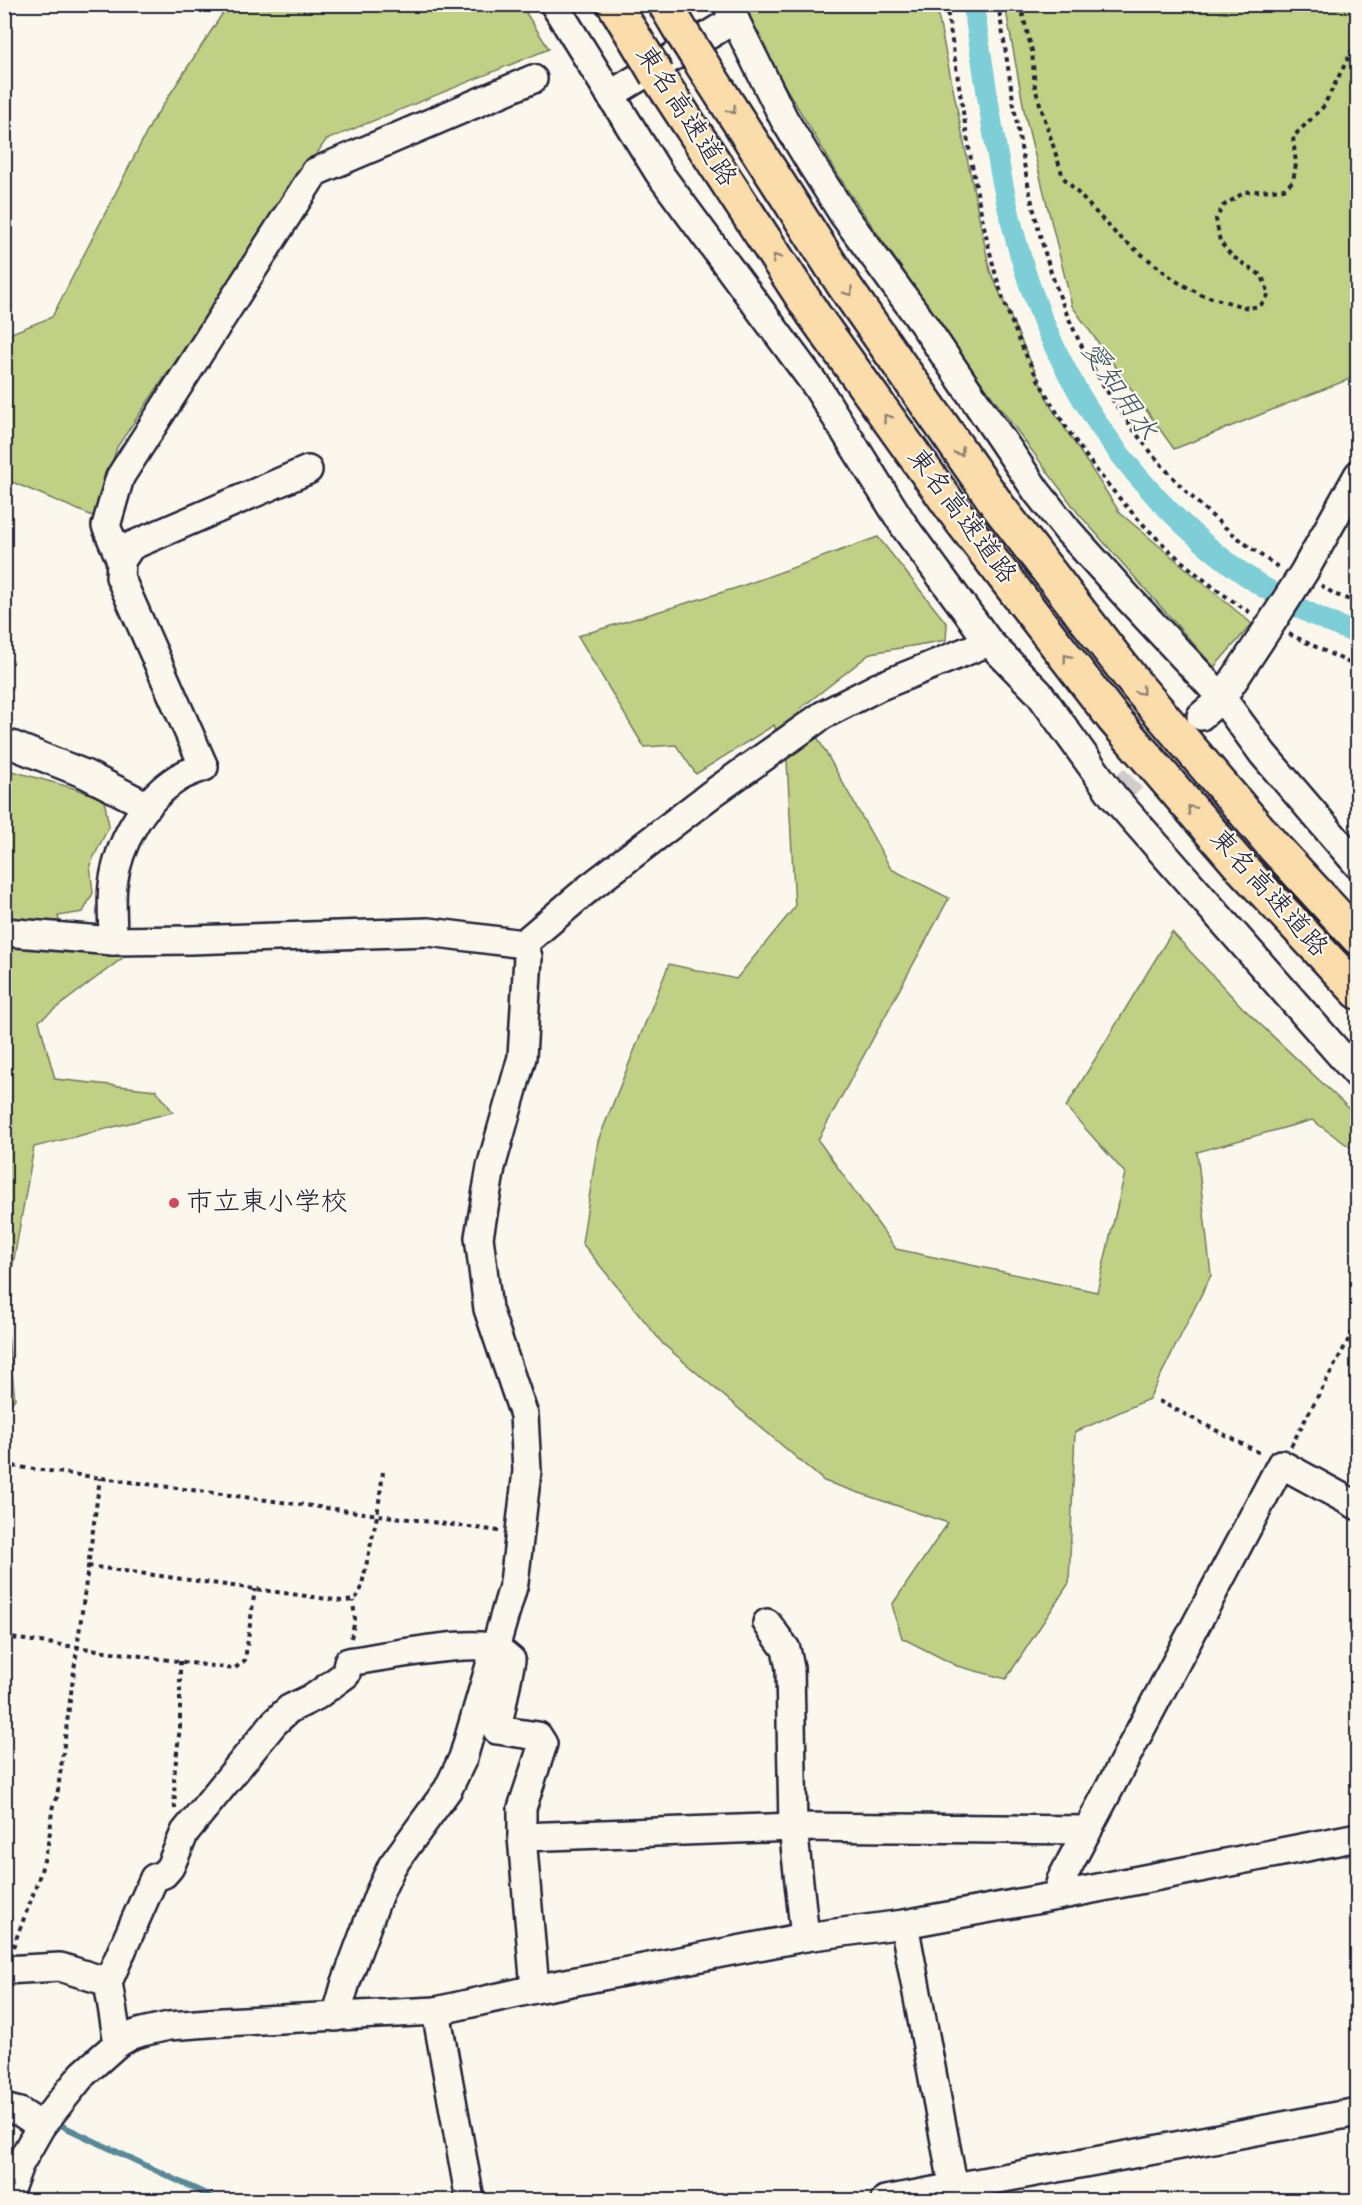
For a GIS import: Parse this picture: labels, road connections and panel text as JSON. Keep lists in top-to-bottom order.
{
  "streets": {
    "highway": ["東名高速道路"]
  },
  "water": ["愛知用水"],
  "places": ["市立東小学校"]
}
